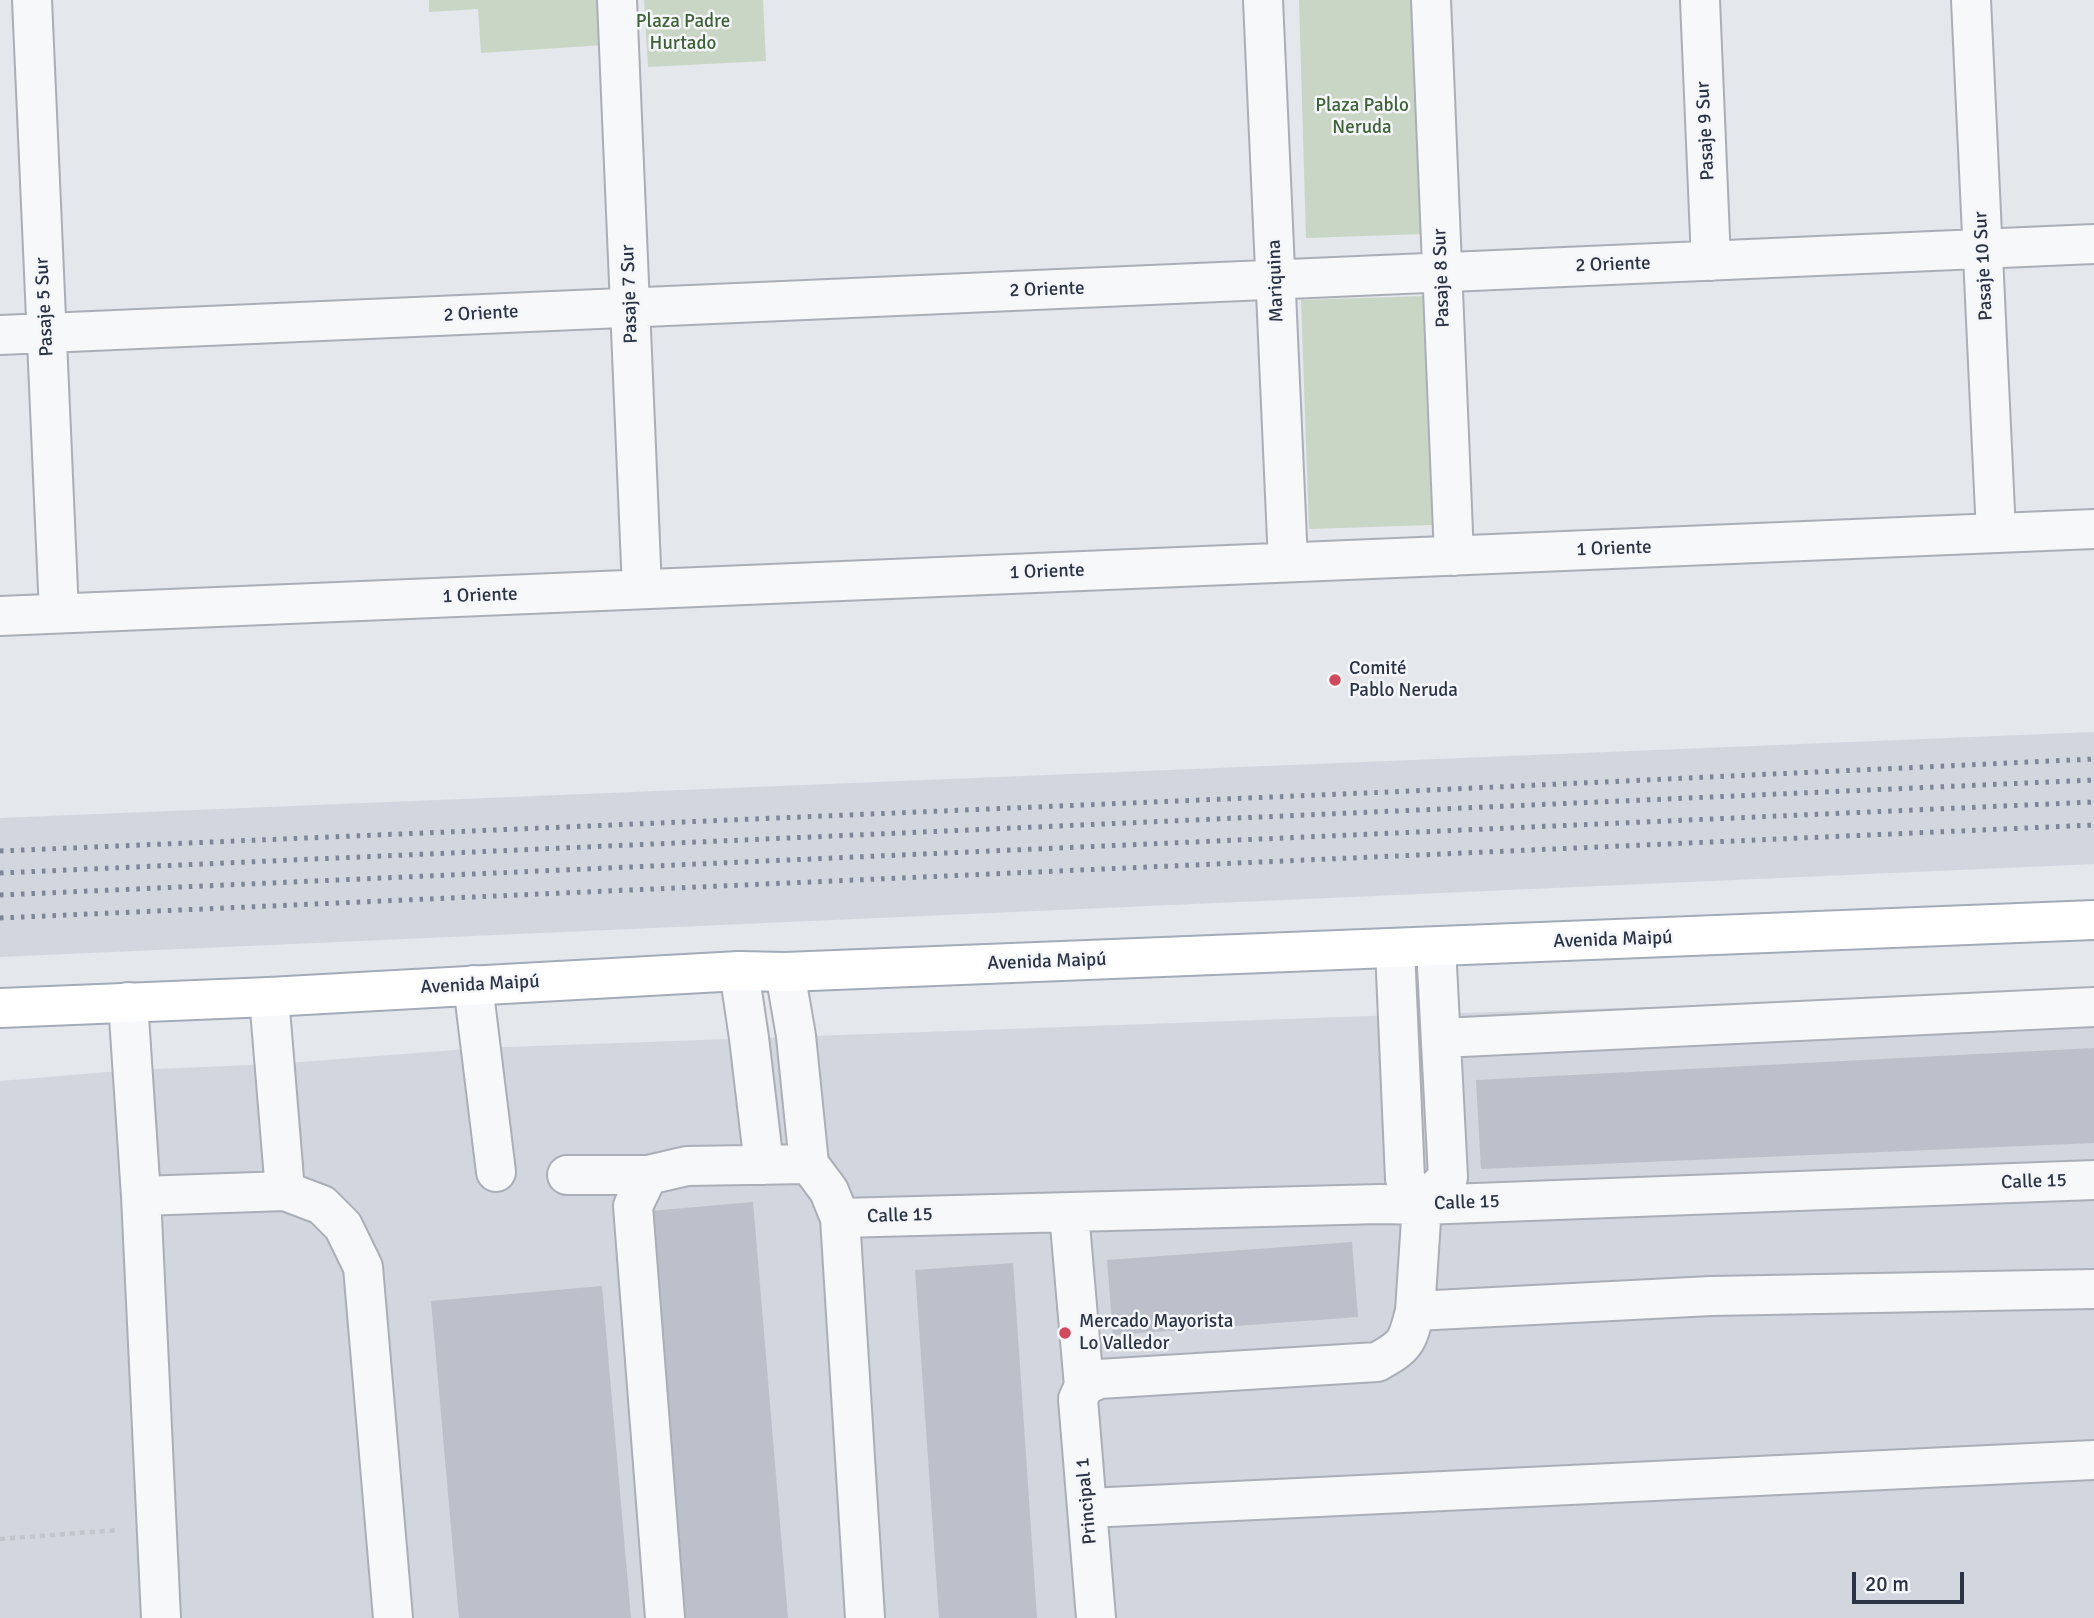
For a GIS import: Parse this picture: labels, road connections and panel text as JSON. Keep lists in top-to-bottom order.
{
  "streets": {
    "main road": ["Avenida Maipú"],
    "street": [
      "Pasaje 9 Sur",
      "2 Oriente",
      "Pasaje 10 Sur",
      "Pasaje 8 Sur",
      "Mariquina",
      "Pasaje 7 Sur",
      "Pasaje 5 Sur",
      "1 Oriente",
      "Calle 15",
      "Principal 1"
    ]
  },
  "crossings": [
    ["Pasaje 9 Sur", "2 Oriente"],
    ["2 Oriente", "Pasaje 10 Sur"],
    ["2 Oriente", "Pasaje 8 Sur"],
    ["2 Oriente", "Mariquina"],
    ["2 Oriente", "Pasaje 7 Sur"],
    ["2 Oriente", "Pasaje 5 Sur"],
    ["Pasaje 10 Sur", "1 Oriente"],
    ["Pasaje 8 Sur", "1 Oriente"],
    ["Mariquina", "1 Oriente"],
    ["Pasaje 7 Sur", "1 Oriente"],
    ["Pasaje 5 Sur", "1 Oriente"],
    ["Calle 15", "Principal 1"]
  ],
  "parks": ["Plaza Padre Hurtado", "Plaza Pablo Neruda"],
  "places": ["Comité Pablo Neruda", "Mercado Mayorista Lo Valledor"],
  "scale_bar": "20 m"
}
